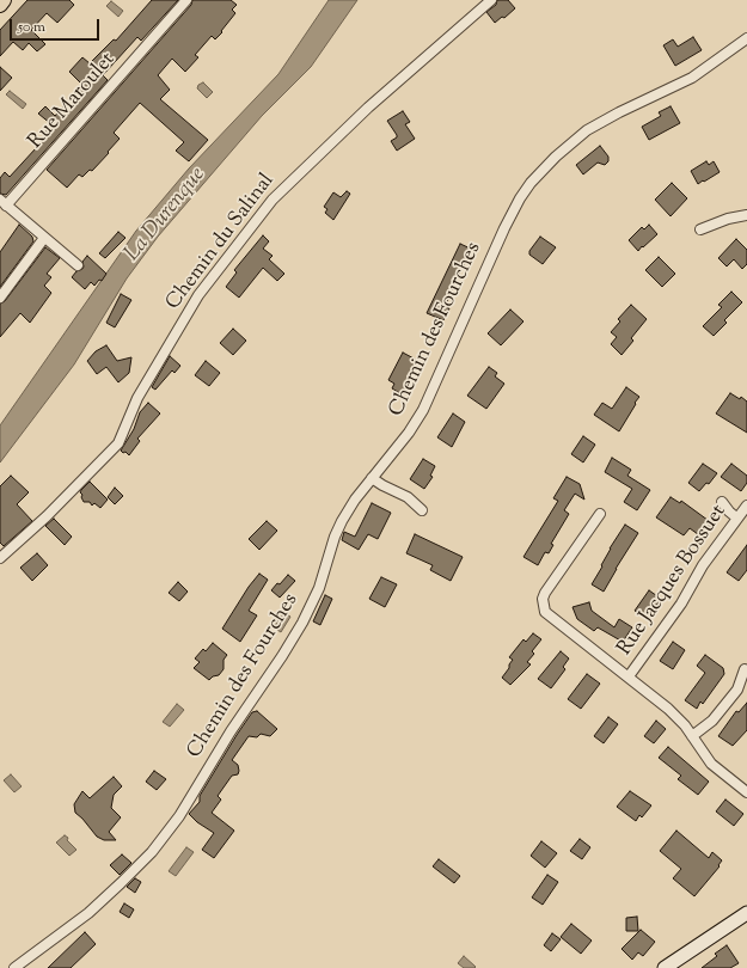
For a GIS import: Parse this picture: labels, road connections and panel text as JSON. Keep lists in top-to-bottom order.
{
  "streets": {
    "street": [
      "Rue Maroulet",
      "Chemin du Salinal",
      "Chemin des Fourches",
      "Rue Jacques Bossuet"
    ]
  },
  "water": ["La Durenque"],
  "scale_bar": "50 m"
}
